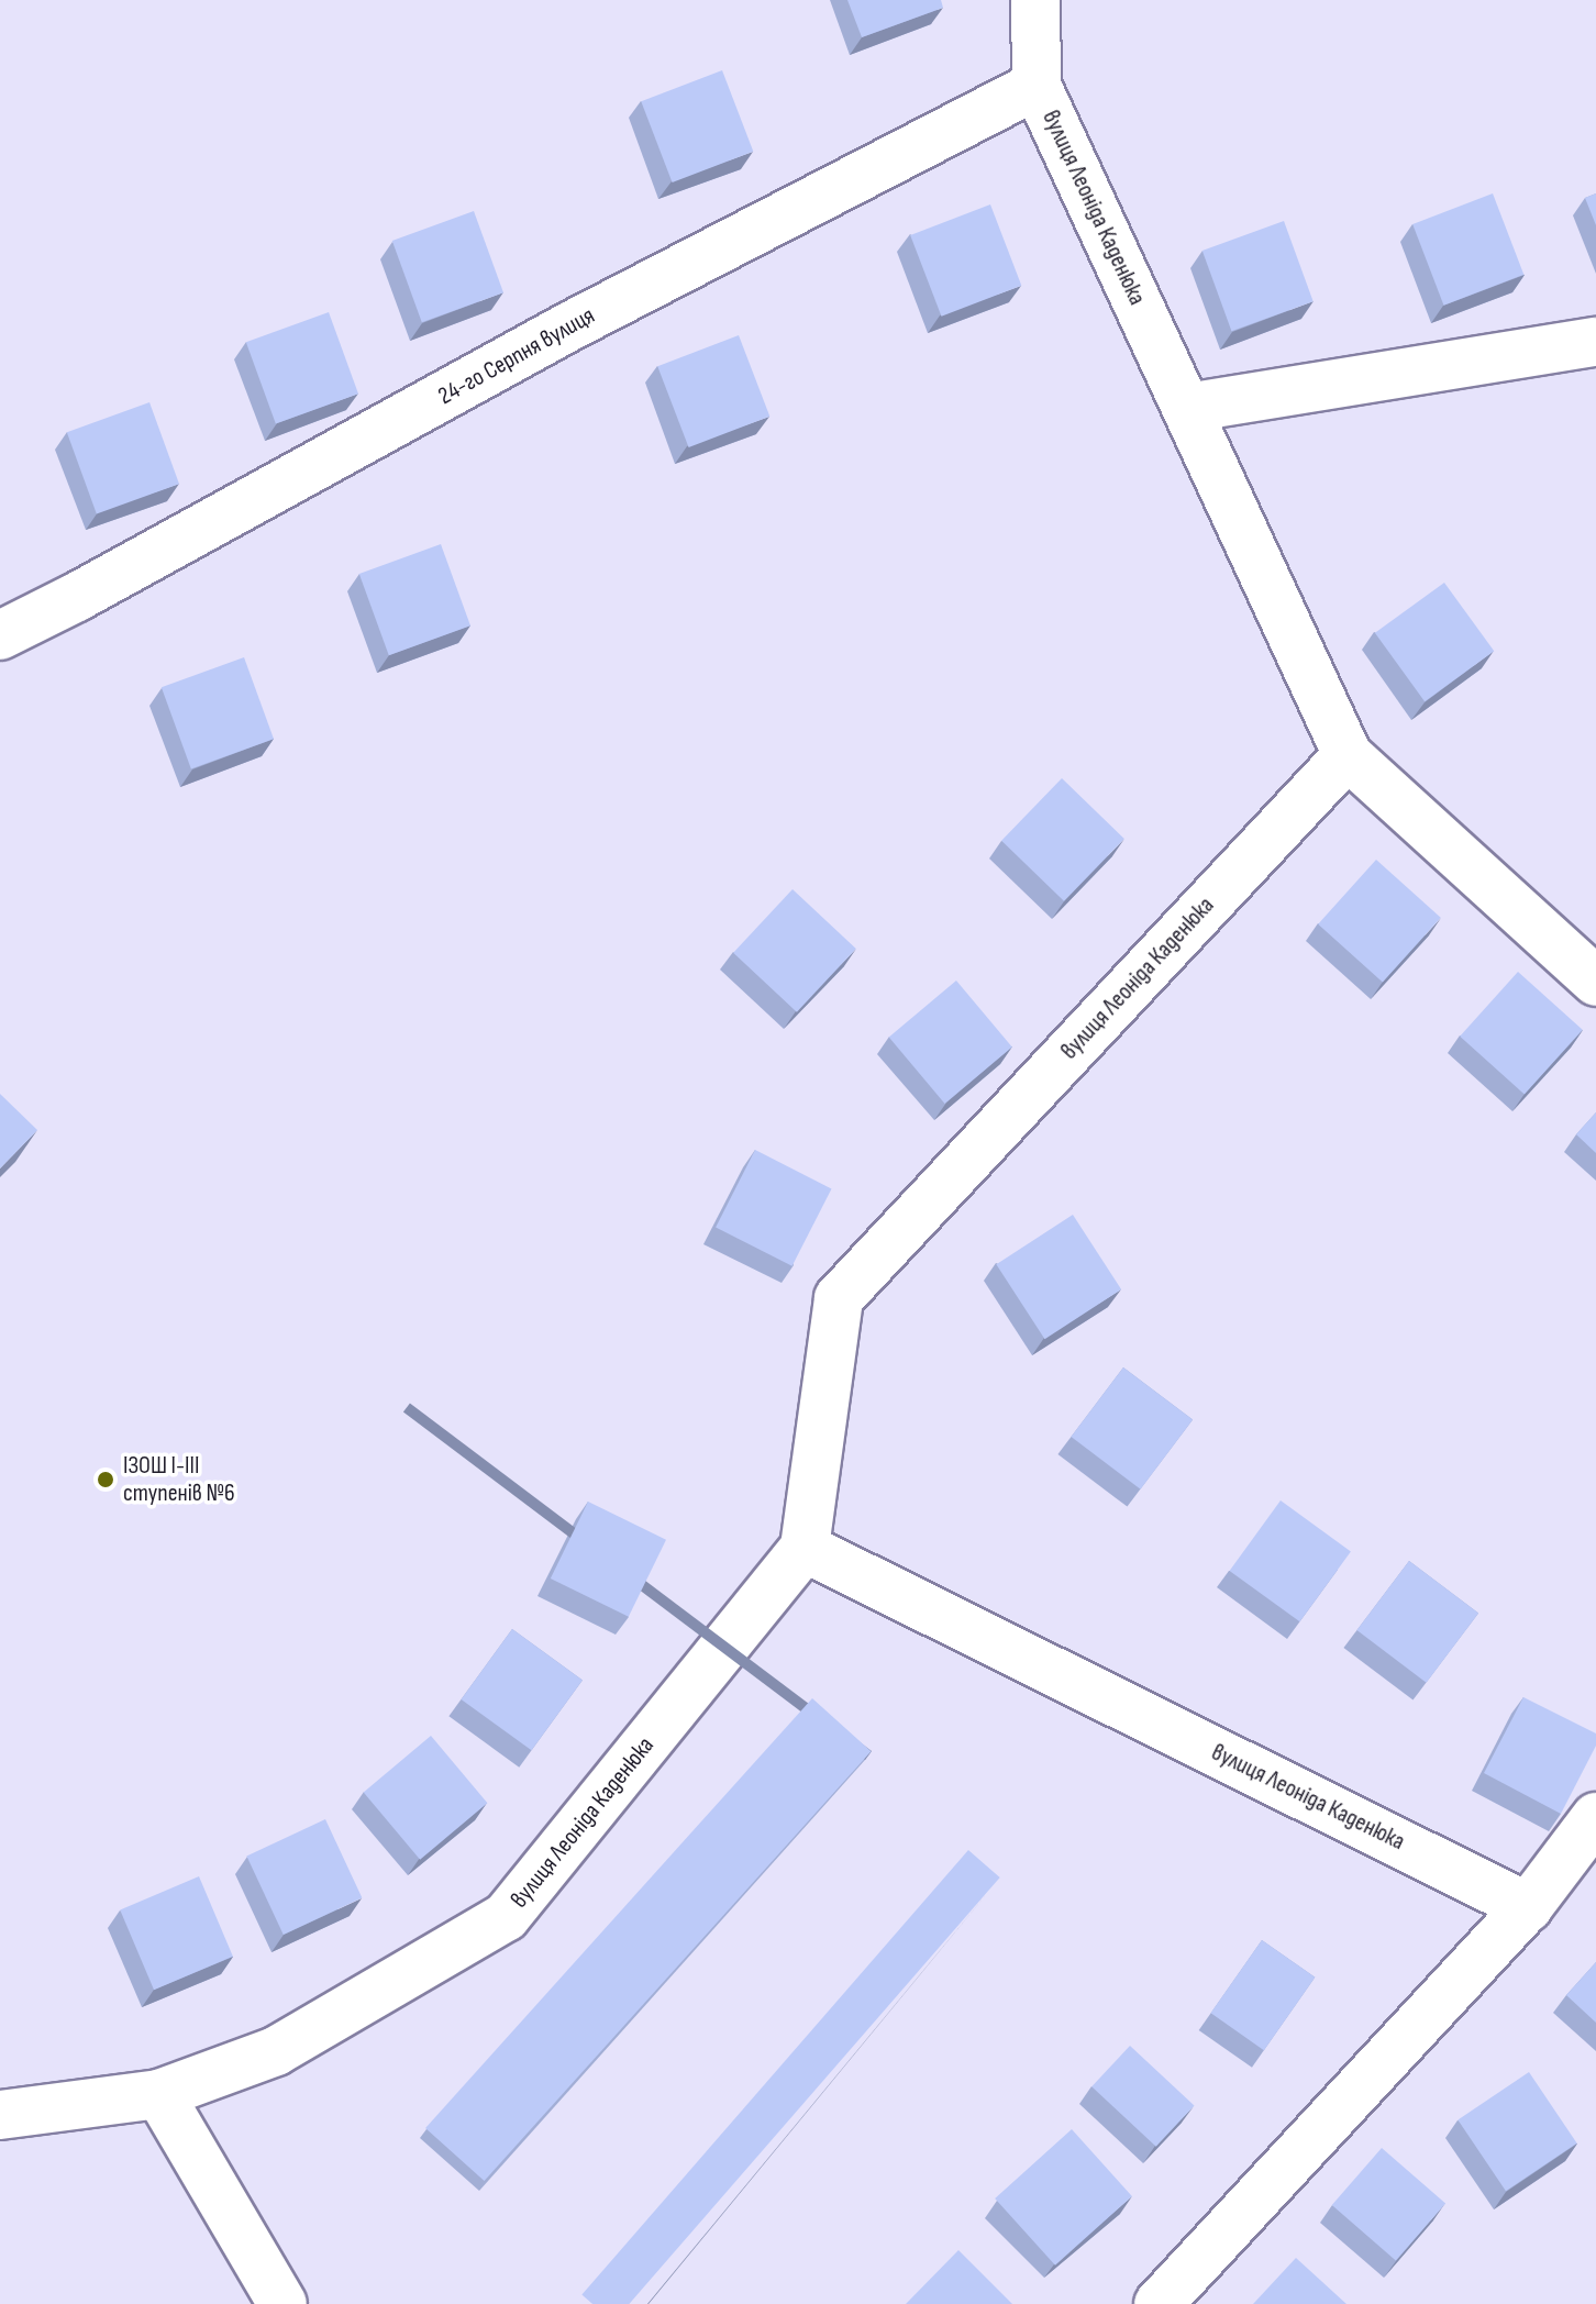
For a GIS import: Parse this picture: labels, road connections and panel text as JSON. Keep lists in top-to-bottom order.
{
  "streets": {
    "street": ["вулиця Леоніда Каденюка", "24-го Серпня вулиця"]
  },
  "crossings": [
    ["вулиця Леоніда Каденюка", "24-го Серпня вулиця"]
  ],
  "places": ["ІЗОШ І-ІІІ ступенів №6"]
}
